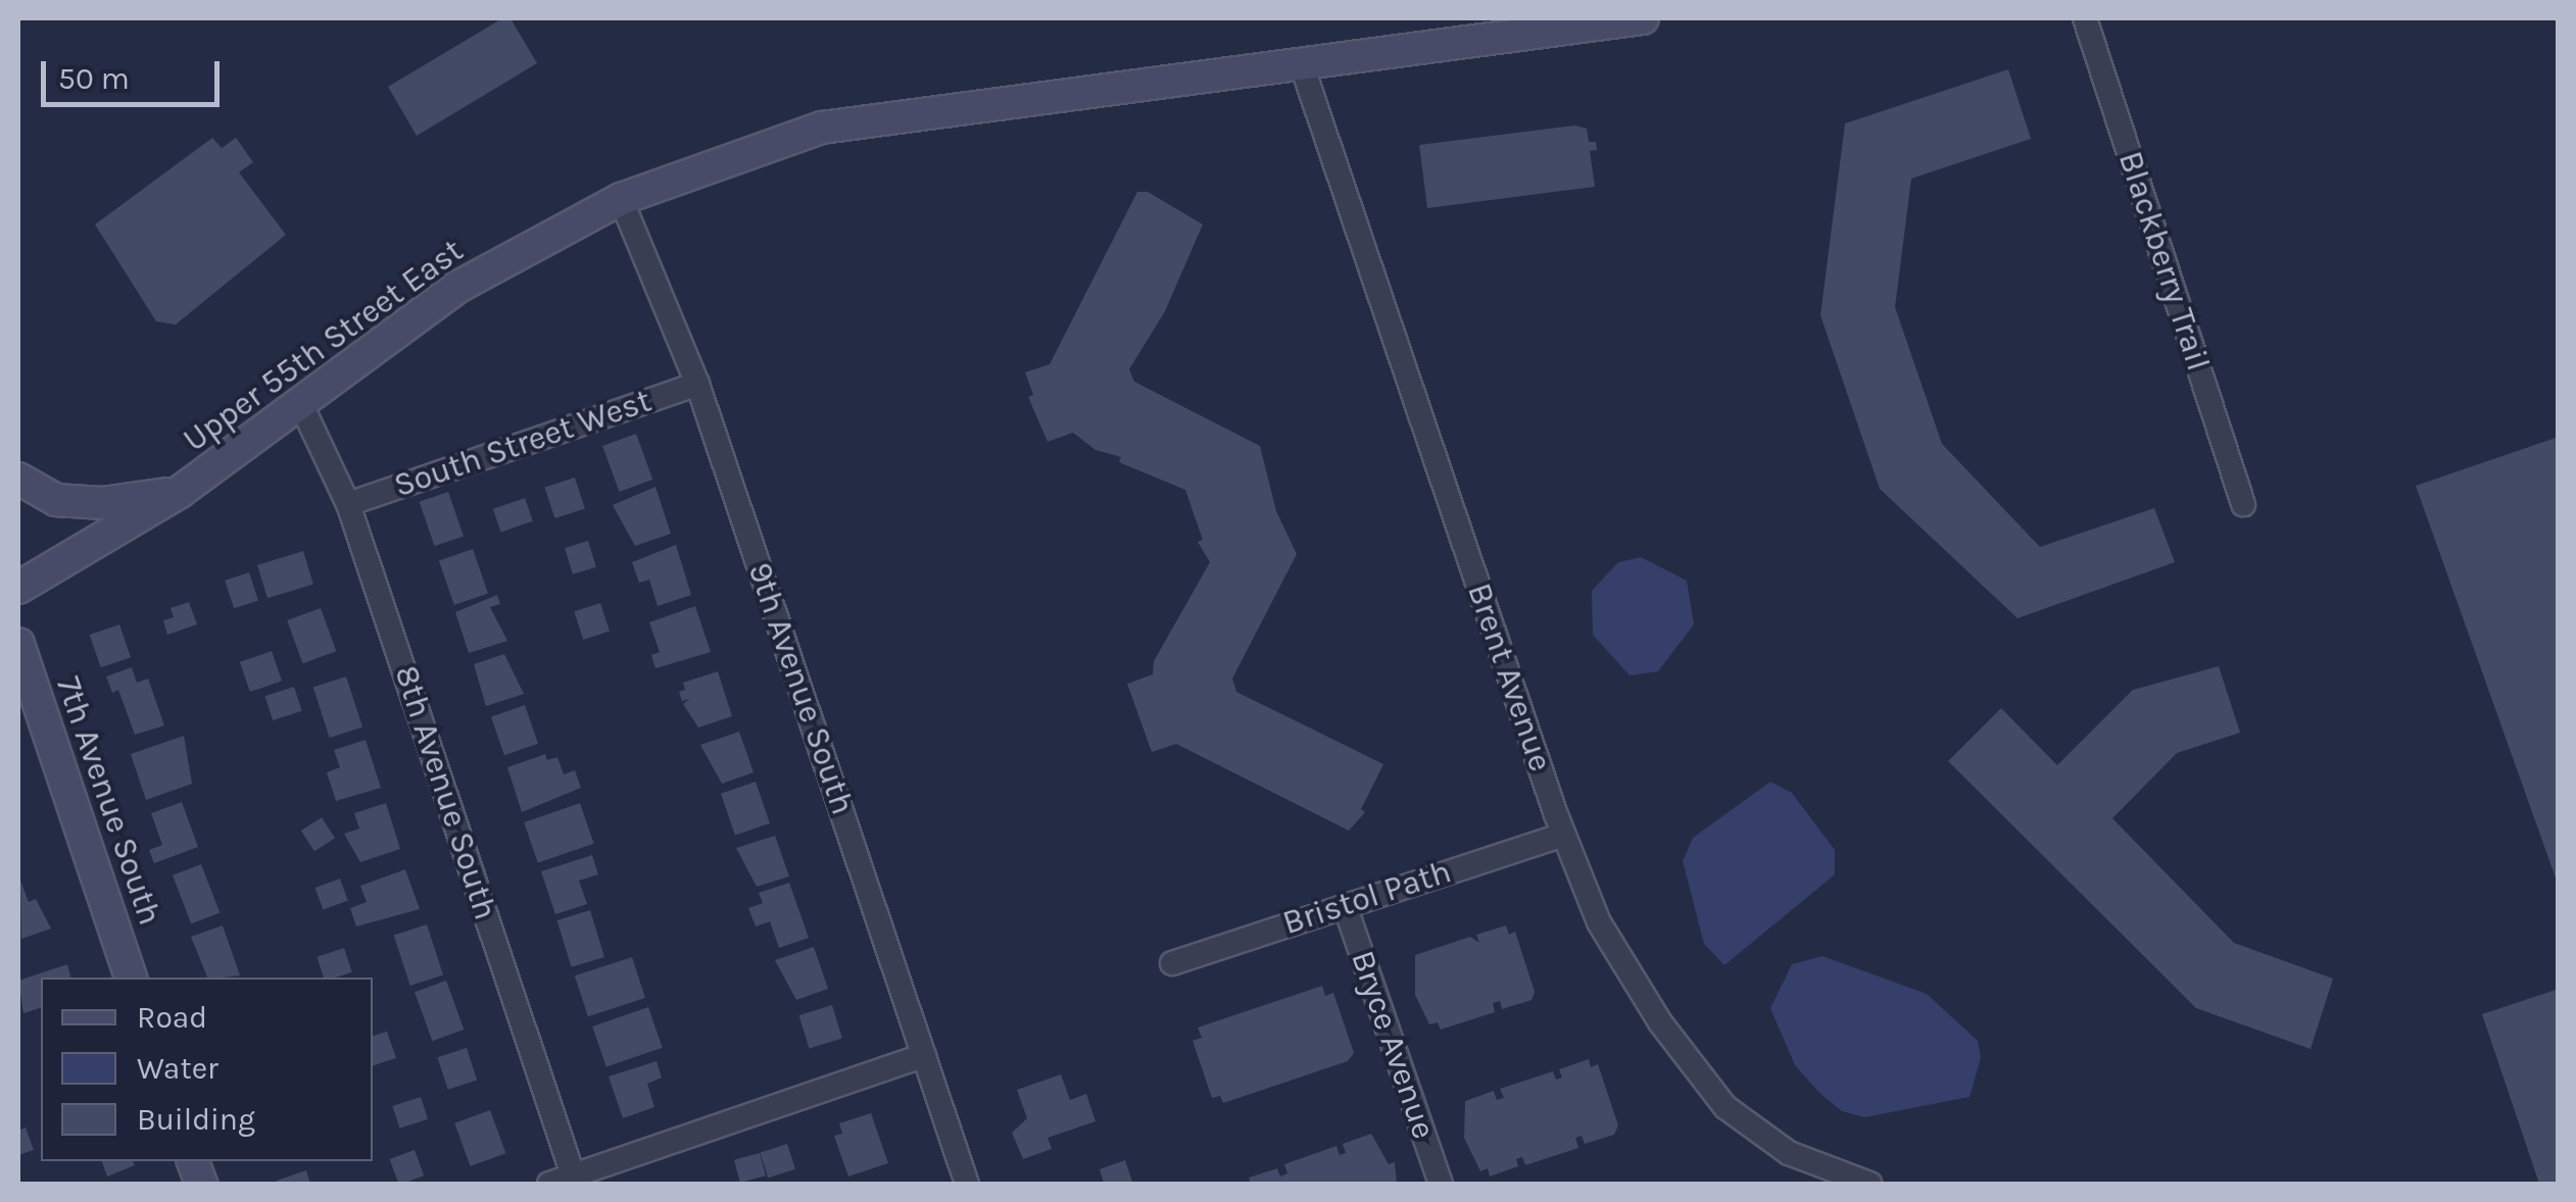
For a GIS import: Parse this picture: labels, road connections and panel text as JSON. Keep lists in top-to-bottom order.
{
  "streets": {
    "street": [
      "Blackberry Trail",
      "Upper 55th Street East",
      "South Street West",
      "Brent Avenue",
      "9th Avenue South",
      "8th Avenue South",
      "7th Avenue South",
      "Bristol Path",
      "Bryce Avenue"
    ]
  },
  "crossings": [
    ["Upper 55th Street East", "Brent Avenue"],
    ["Upper 55th Street East", "9th Avenue South"],
    ["Upper 55th Street East", "8th Avenue South"],
    ["South Street West", "9th Avenue South"],
    ["South Street West", "8th Avenue South"],
    ["Brent Avenue", "Bristol Path"],
    ["Bristol Path", "Bryce Avenue"]
  ],
  "legend": ["Road", "Water", "Building"],
  "scale_bar": "50 m"
}
